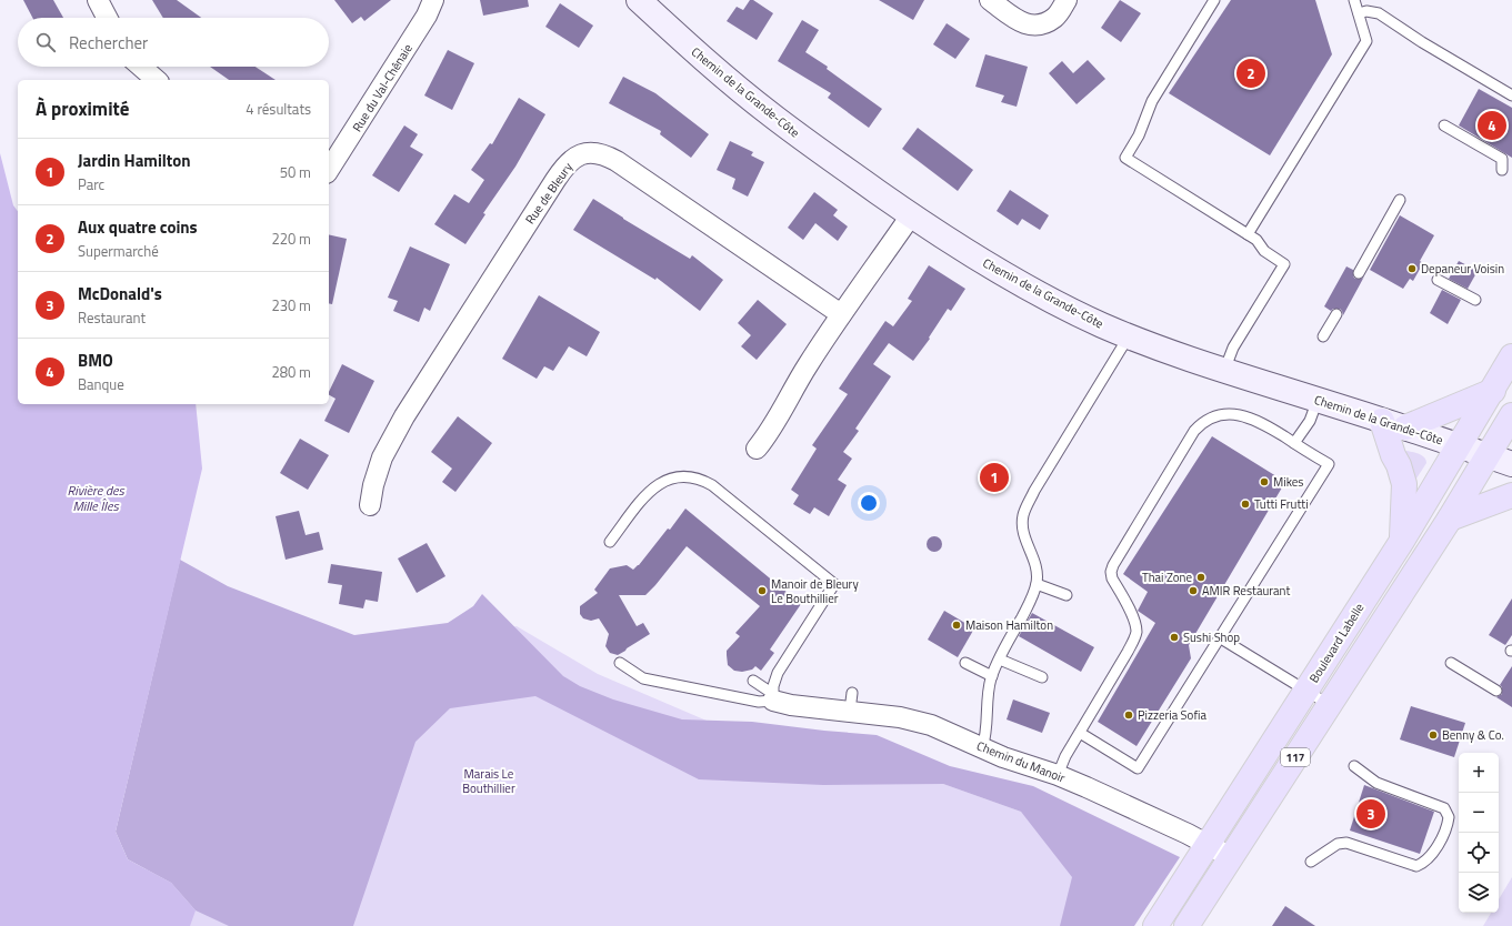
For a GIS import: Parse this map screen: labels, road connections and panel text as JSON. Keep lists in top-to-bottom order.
{
  "streets": {
    "main road": ["Chemin de la Grande-Côte", "Boulevard Labelle", "117"],
    "street": ["Rue du Val-Chênaie", "Rue de Bleury", "Chemin du Manoir"]
  },
  "crossings": [
    ["Chemin de la Grande-Côte", "Boulevard Labelle"],
    ["Chemin de la Grande-Côte", "117"],
    ["Boulevard Labelle", "Chemin du Manoir"],
    ["117", "Chemin du Manoir"]
  ],
  "water": ["Rivière des Mille Îles"],
  "parks": ["Marais Le Bouthillier"],
  "places": [
    "Depaneur Voisin",
    "Mikes",
    "Tutti Frutti",
    "Thai Zone",
    "Manoir de Bleury Le Bouthillier",
    "AMIR Restaurant",
    "Maison Hamilton",
    "Sushi Shop",
    "Pizzeria Sofia",
    "Benny & Co."
  ],
  "page": {
    "search": "Rechercher",
    "pins": [
      "2",
      "4",
      "1",
      "3"
    ],
    "heading": ["À proximité", "4 résultats"],
    "list": [
      {
        "mark": "1",
        "name": "Jardin Hamilton",
        "note": "Parc",
        "value": "50 m"
      },
      {
        "mark": "2",
        "name": "Aux quatre coins",
        "note": "Supermarché",
        "value": "220 m"
      },
      {
        "mark": "3",
        "name": "McDonald's",
        "note": "Restaurant",
        "value": "230 m"
      },
      {
        "mark": "4",
        "name": "BMO",
        "note": "Banque",
        "value": "280 m"
      }
    ],
    "map_buttons": ["+", "−"]
  }
}
